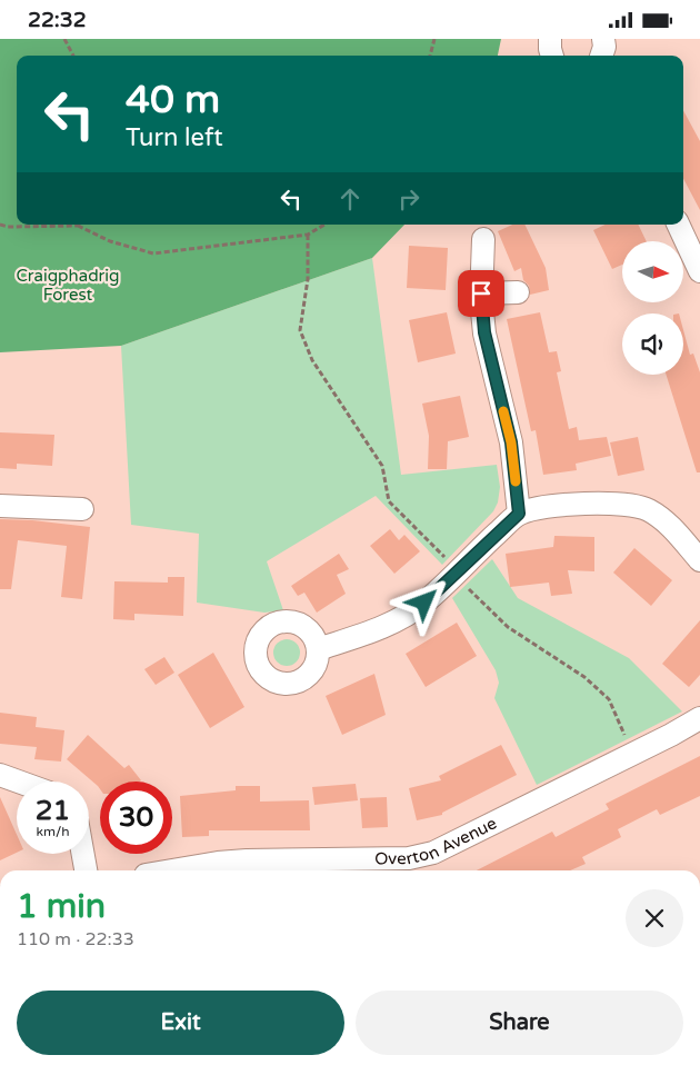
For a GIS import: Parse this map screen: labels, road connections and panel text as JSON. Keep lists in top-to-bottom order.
{
  "streets": {
    "street": ["Overton Avenue"]
  },
  "parks": ["Craigphadrig Forest"],
  "north": "right",
  "page": {
    "status": "22:32",
    "turn": ["40 m", "Turn left"],
    "speed": "21 km/h",
    "limit": "30",
    "heading": ["1 min", "110 m · 22:33"],
    "buttons": ["Exit", "Share"]
  }
}
